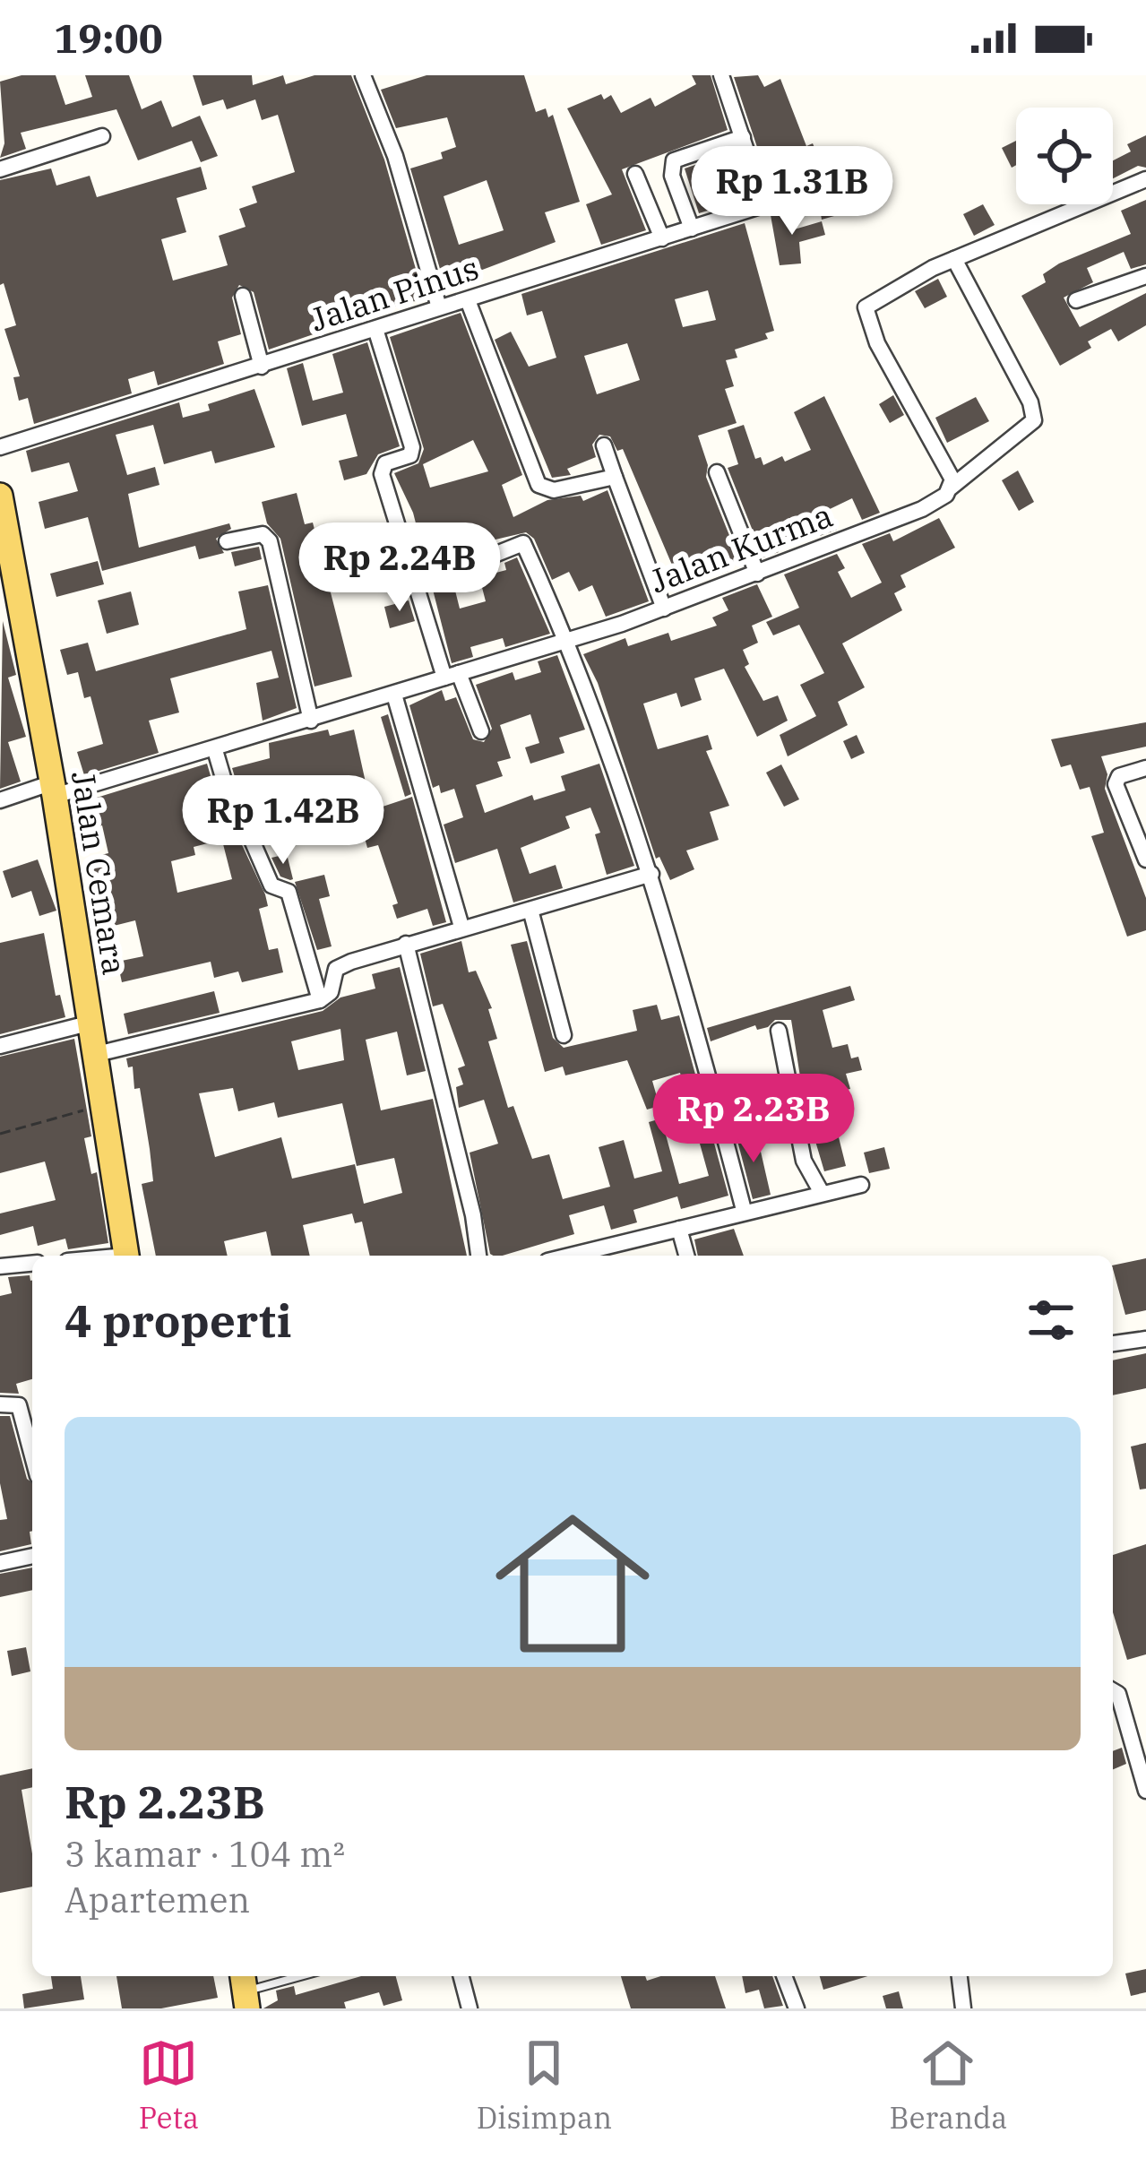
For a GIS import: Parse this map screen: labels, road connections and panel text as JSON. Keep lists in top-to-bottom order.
{
  "streets": {
    "main road": ["Jalan Cemara"],
    "street": ["Jalan Pinus", "Jalan Kurma"]
  },
  "crossings": [
    ["Jalan Kurma", "Jalan Cemara"]
  ],
  "page": {
    "status": "19:00",
    "price": [
      "Rp 1.31B",
      "Rp 2.24B",
      "Rp 1.42B",
      "Rp 2.23B"
    ],
    "heading": "4 properti",
    "list": [
      {
        "name": "Rp 2.23B",
        "note": "3 kamar · 104 m² · Apartemen"
      }
    ],
    "tabs": ["Peta", "Disimpan", "Beranda"]
  }
}
